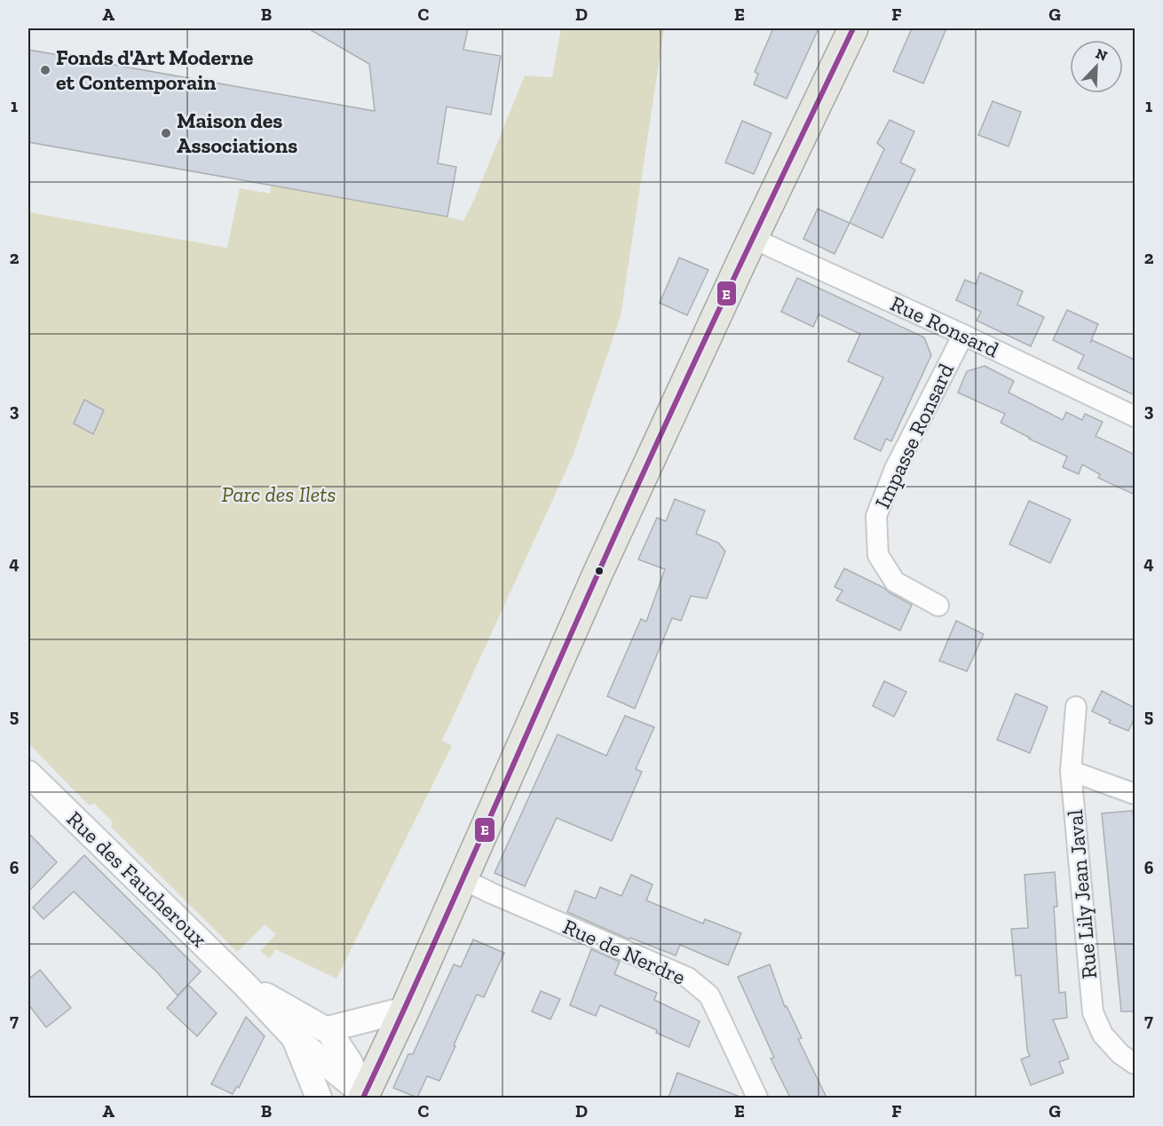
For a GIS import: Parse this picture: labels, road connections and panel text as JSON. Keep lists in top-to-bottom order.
{
  "streets": {
    "street": [
      "Rue Ronsard",
      "Impasse Ronsard",
      "Rue des Faucheroux",
      "Rue Lily Jean Javal",
      "Rue de Nerdre"
    ]
  },
  "crossings": [
    ["Rue Ronsard", "Impasse Ronsard"]
  ],
  "parks": ["Parc des Ilets"],
  "places": ["Fonds d'Art Moderne et Contemporain", "Maison des Associations"],
  "lines": ["transit line E"],
  "north": "top right",
  "grid": {
    "columns": [
      "A",
      "B",
      "C",
      "D",
      "E",
      "F",
      "G"
    ],
    "rows": [
      "1",
      "2",
      "3",
      "4",
      "5",
      "6",
      "7"
    ]
  }
}
